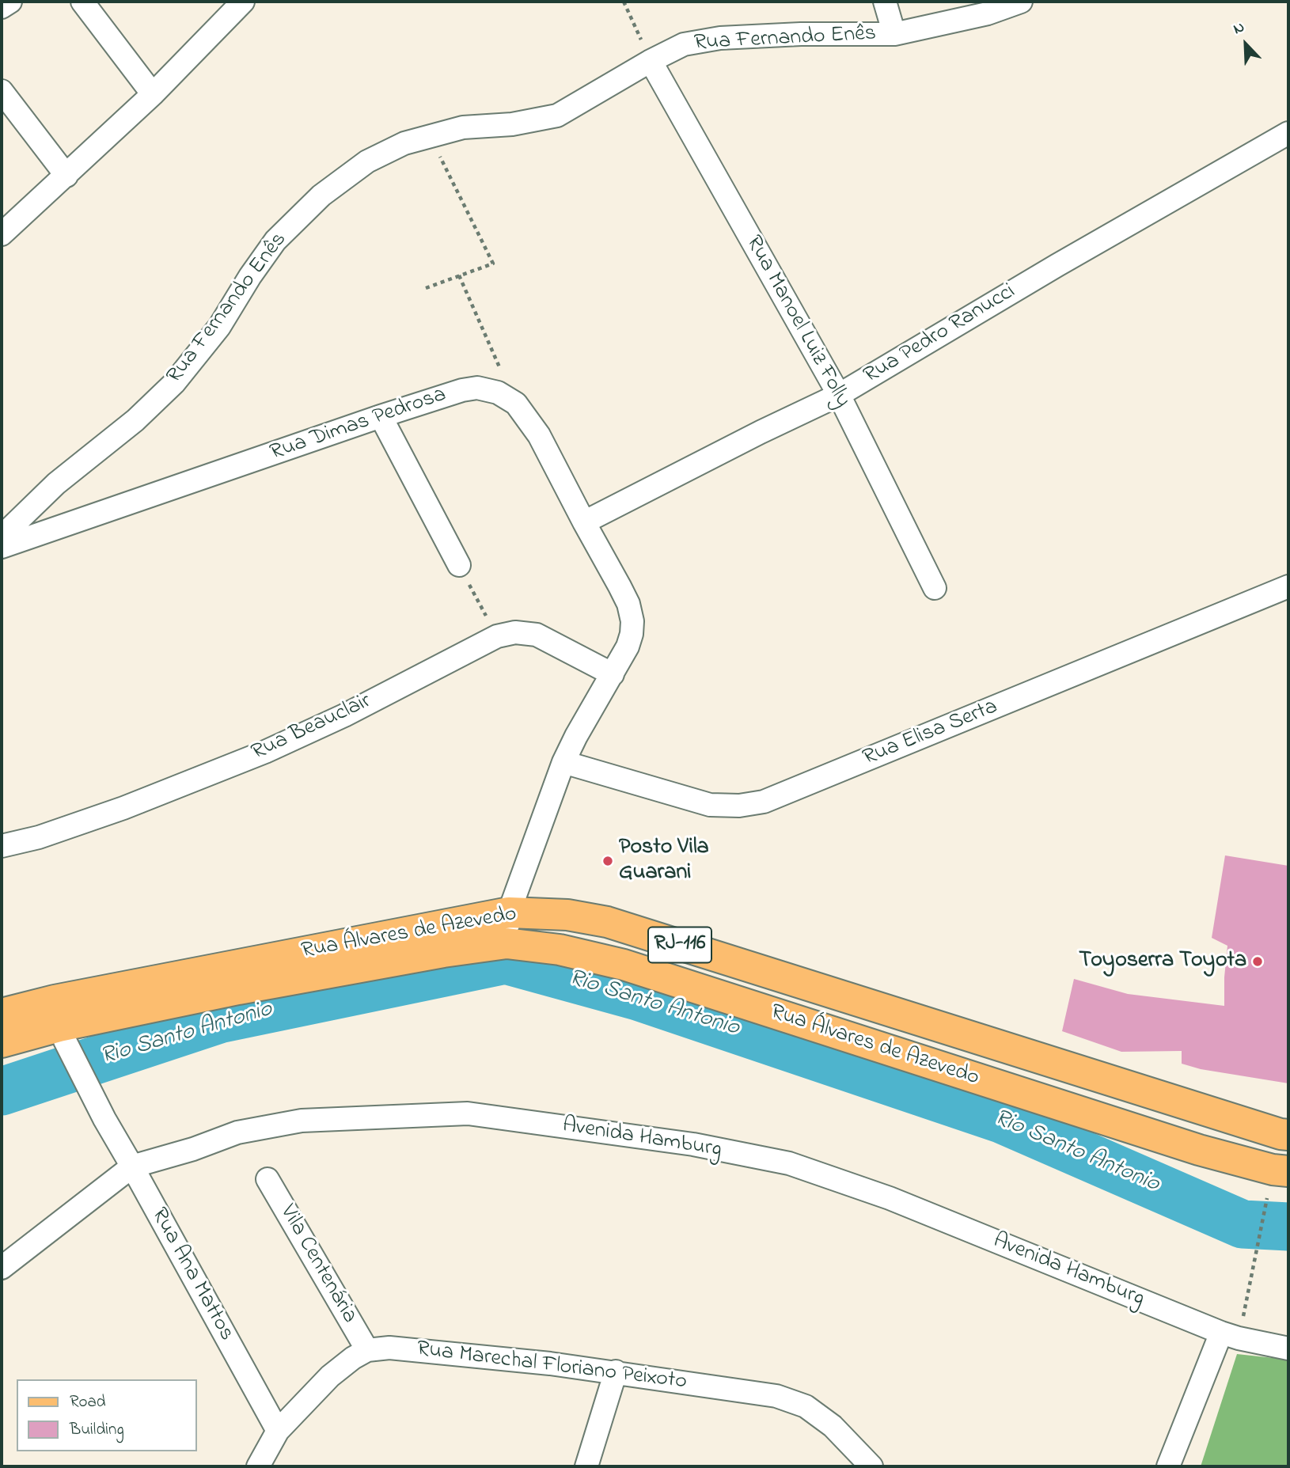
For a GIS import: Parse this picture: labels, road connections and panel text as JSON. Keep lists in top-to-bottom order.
{
  "streets": {
    "main road": ["Rua Álvares de Azevedo", "RJ-116"],
    "street": [
      "Rua Fernando Enês",
      "Rua Manoel Luiz Folly",
      "Rua Pedro Ranucci",
      "Rua Dimas Pedrosa",
      "Rua Beauclair",
      "Rua Elisa Serta",
      "Avenida Hamburg",
      "Vila Centenária",
      "Rua Ana Mattos",
      "Rua Marechal Floriano Peixoto"
    ]
  },
  "crossings": [
    ["Rua Fernando Enês", "Rua Manoel Luiz Folly"],
    ["Rua Manoel Luiz Folly", "Rua Pedro Ranucci"],
    ["Rua Pedro Ranucci", "Rua Dimas Pedrosa"],
    ["Rua Dimas Pedrosa", "Rua Beauclair"],
    ["Rua Dimas Pedrosa", "Rua Elisa Serta"],
    ["Rua Dimas Pedrosa", "Rua Álvares de Azevedo"],
    ["Rua Álvares de Azevedo", "Rua Ana Mattos"],
    ["Avenida Hamburg", "Rua Ana Mattos"],
    ["Vila Centenária", "Rua Marechal Floriano Peixoto"],
    ["Rua Ana Mattos", "Rua Marechal Floriano Peixoto"]
  ],
  "water": ["Rio Santo Antonio"],
  "places": ["Posto Vila Guarani", "Toyoserra Toyota"],
  "legend": ["Road", "Building"],
  "north": "top left"
}
